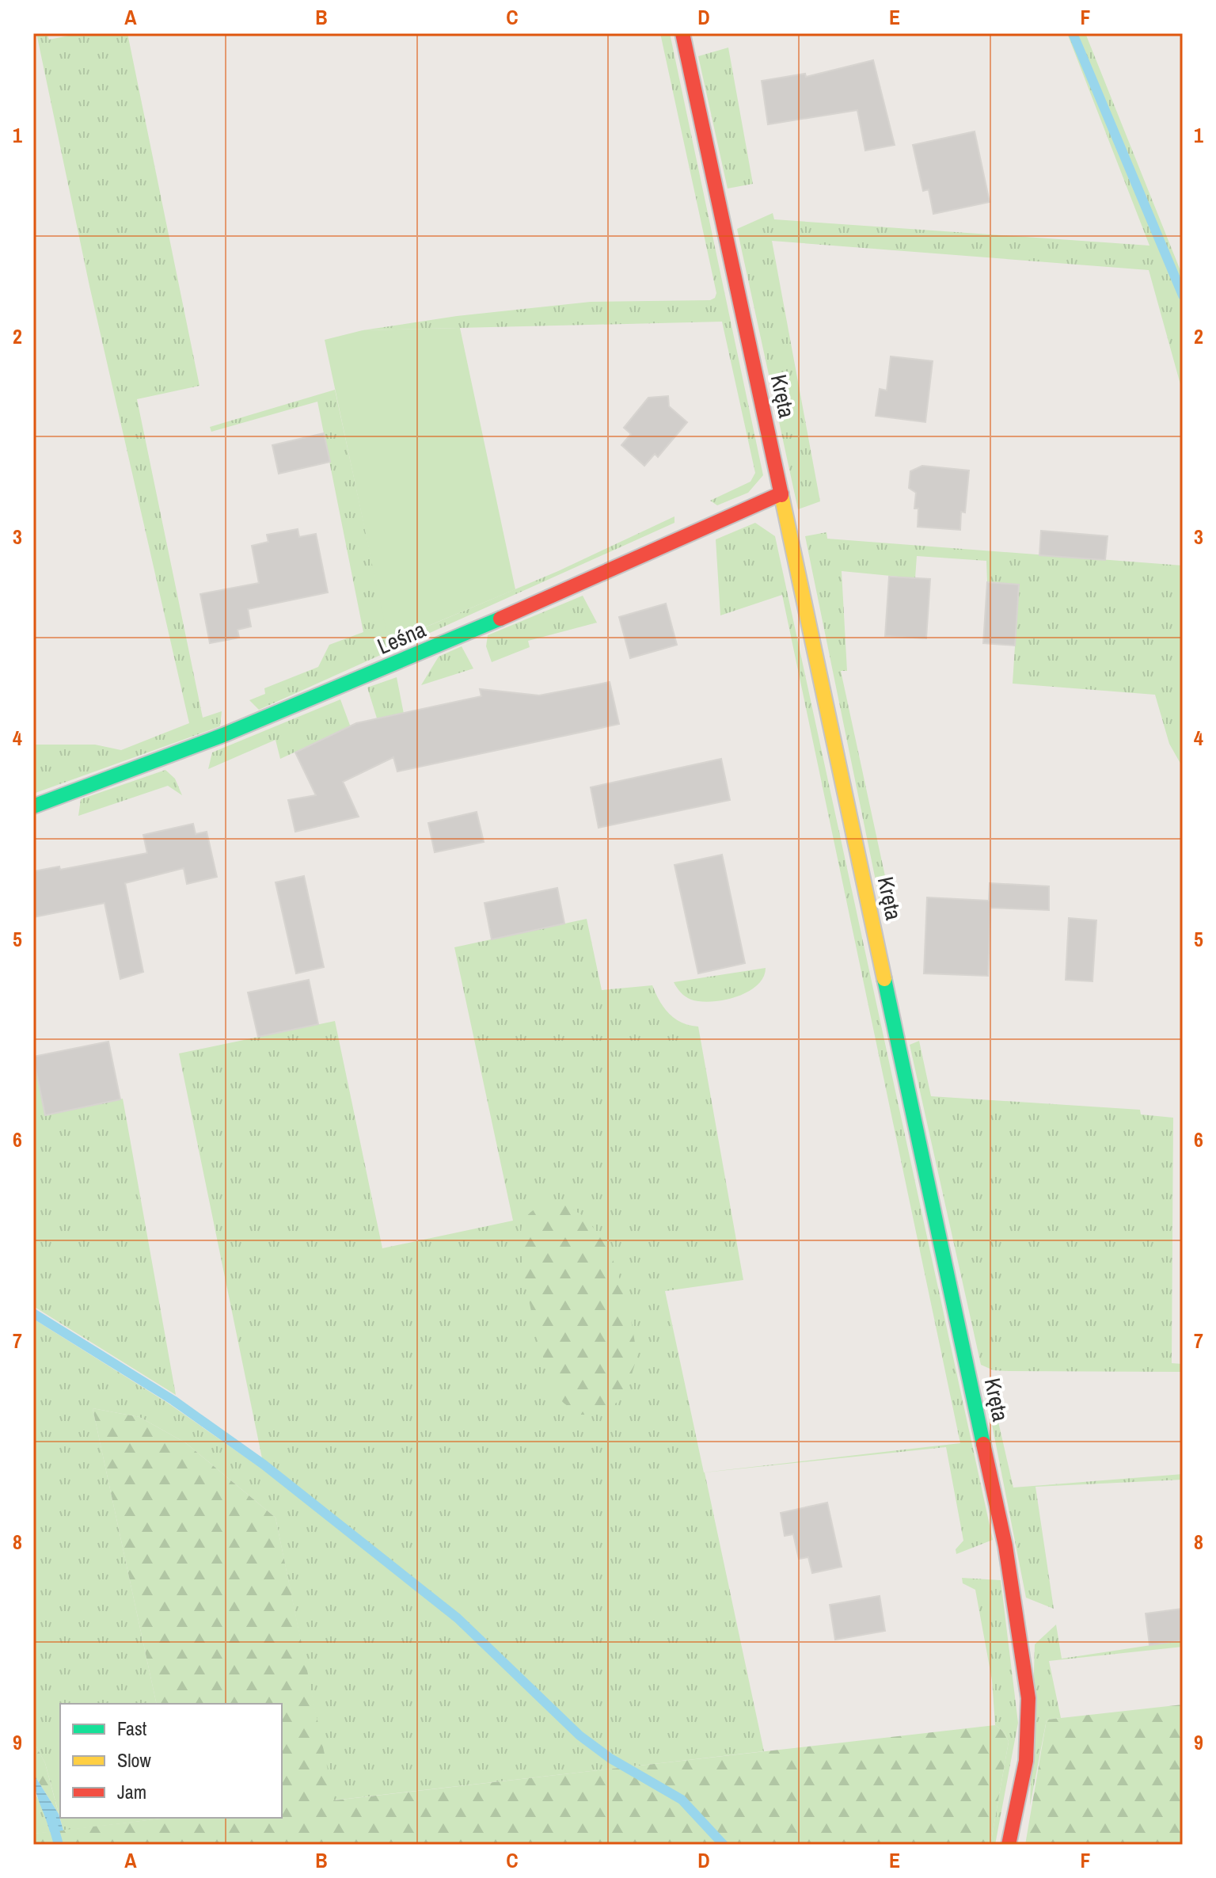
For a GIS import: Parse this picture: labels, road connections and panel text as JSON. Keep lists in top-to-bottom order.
{
  "streets": {
    "street": ["Kręta", "Leśna"]
  },
  "crossings": [
    ["Kręta", "Leśna"]
  ],
  "legend": ["Fast", "Slow", "Jam"],
  "grid": {
    "columns": [
      "A",
      "B",
      "C",
      "D",
      "E",
      "F"
    ],
    "rows": [
      "1",
      "2",
      "3",
      "4",
      "5",
      "6",
      "7",
      "8",
      "9"
    ]
  }
}
